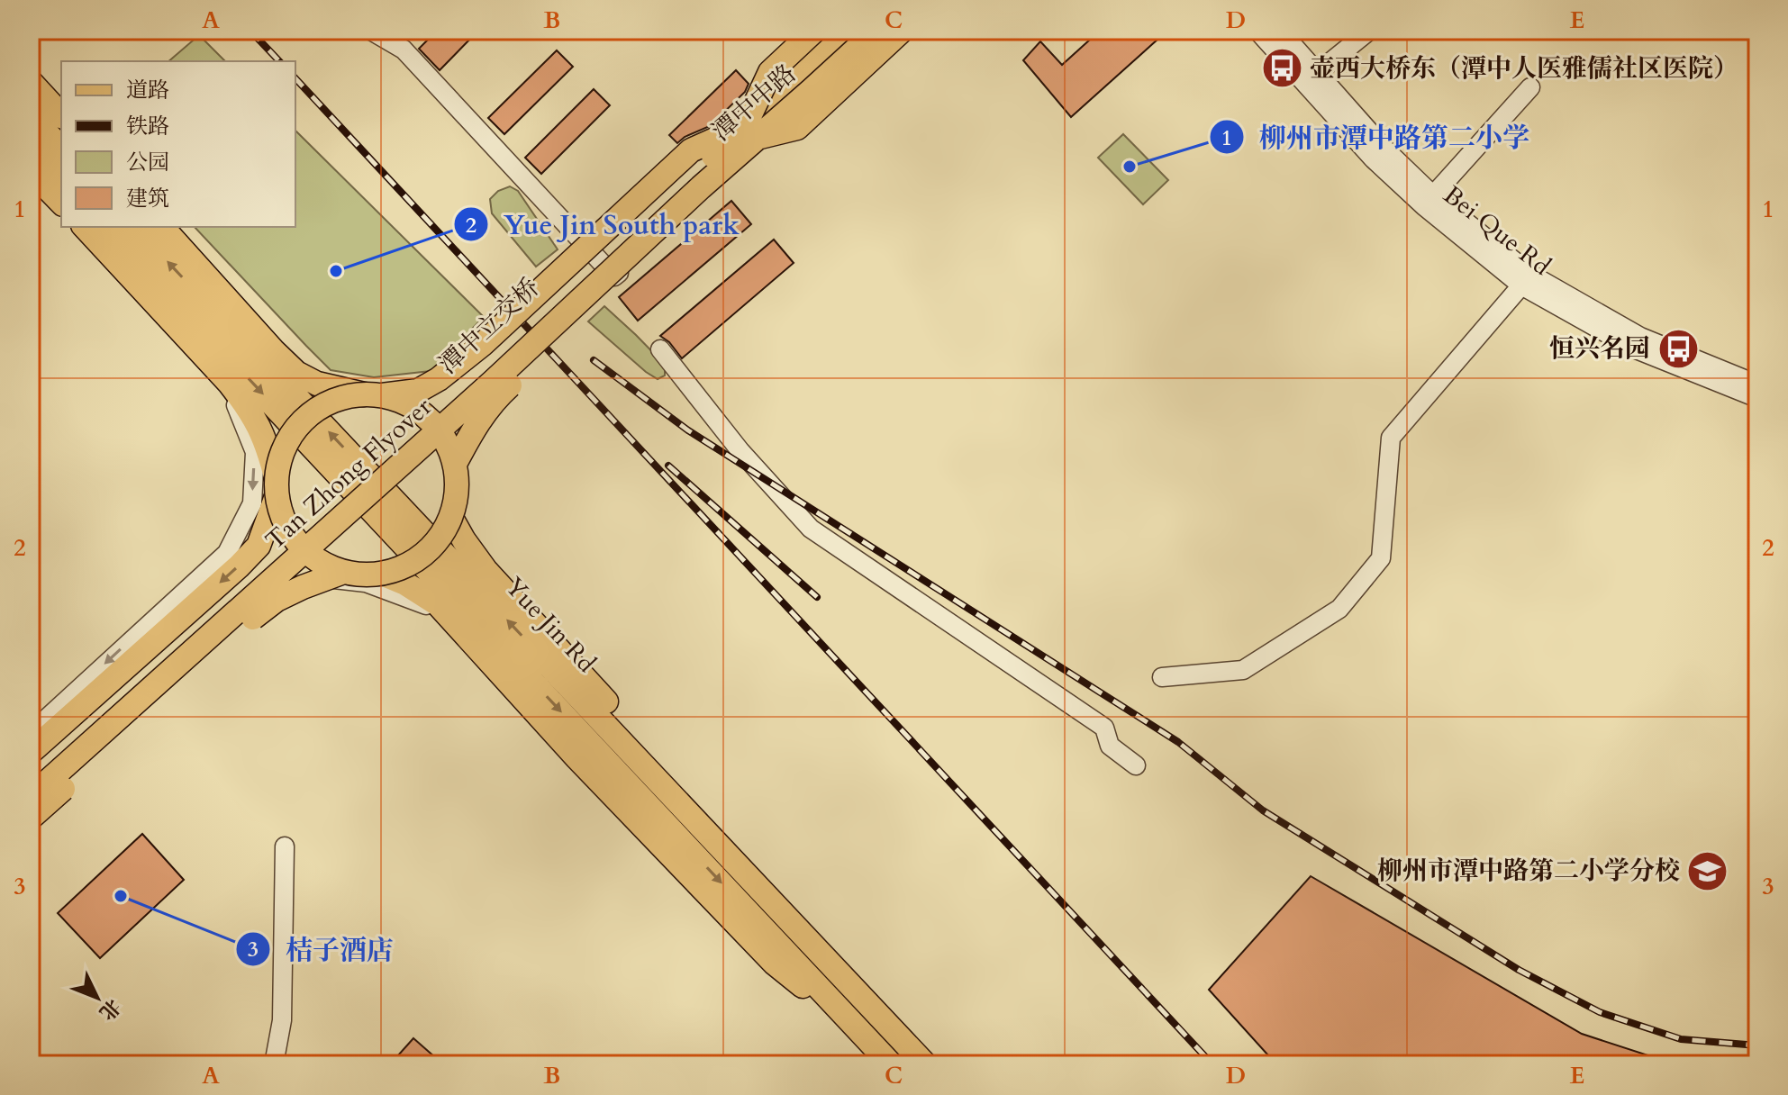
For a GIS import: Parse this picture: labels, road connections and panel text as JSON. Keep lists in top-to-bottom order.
{
  "streets": {
    "main road": [
      "潭中中路",
      "潭中立交桥",
      "Tan Zhong Flyover",
      "Yue Jin Rd"
    ],
    "street": ["Bei Que Rd"]
  },
  "crossings": [
    ["潭中中路", "潭中立交桥"],
    ["潭中中路", "Tan Zhong Flyover"]
  ],
  "places": {
    "bus stop": ["壶西大桥东（潭中人医雅儒社区医院）", "恒兴名园"],
    "other": ["柳州市潭中路第二小学", "Yue Jin South park", "桔子酒店"],
    "school or university": ["柳州市潭中路第二小学分校"]
  },
  "legend": [
    "道路",
    "铁路",
    "公园",
    "建筑"
  ],
  "north": "bottom right",
  "grid": {
    "columns": [
      "A",
      "B",
      "C",
      "D",
      "E"
    ],
    "rows": ["1", "2", "3"]
  }
}
